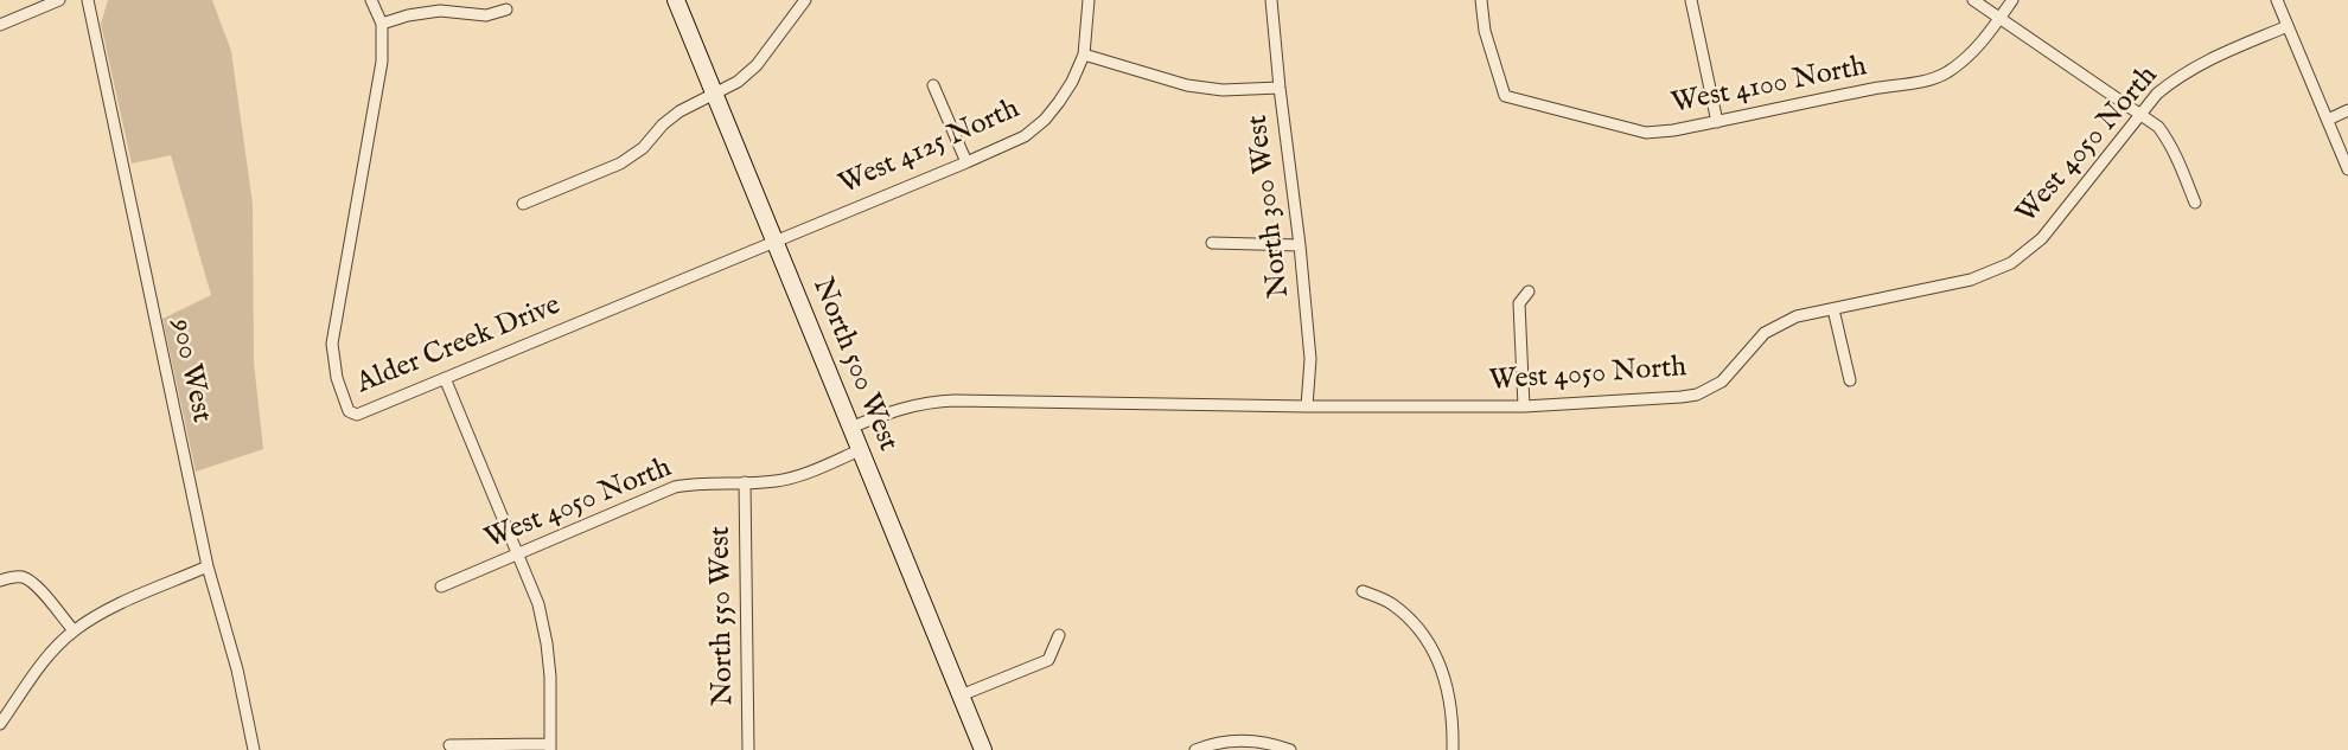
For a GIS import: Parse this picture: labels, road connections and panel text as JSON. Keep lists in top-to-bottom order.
{
  "streets": {
    "street": [
      "West 4100 North",
      "West 4050 North",
      "West 4125 North",
      "North 300 West",
      "Alder Creek Drive",
      "North 500 West",
      "900 West",
      "North 550 West"
    ]
  },
  "crossings": [
    ["West 4050 North", "North 300 West"],
    ["West 4050 North", "North 500 West"],
    ["West 4050 North", "North 550 West"],
    ["West 4125 North", "Alder Creek Drive"],
    ["West 4125 North", "North 500 West"],
    ["Alder Creek Drive", "North 500 West"]
  ]
}
